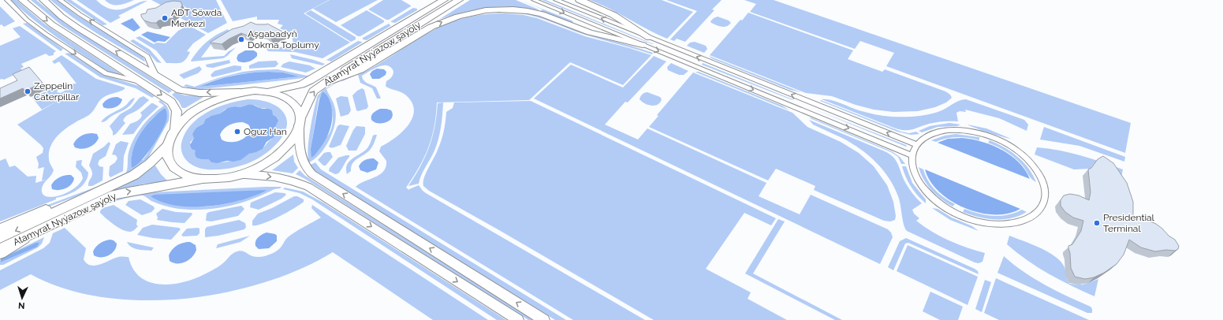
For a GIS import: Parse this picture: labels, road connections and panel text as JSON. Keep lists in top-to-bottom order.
{
  "streets": {
    "main road": ["Atamyrat Nyýazow şaýoly"]
  },
  "places": [
    "ADT Söwda Merkezi",
    "Aşgabadyň Dokma Toplumy",
    "Zeppelin Caterpillar",
    "Oguz Han",
    "Presidential Terminal"
  ],
  "north": "bottom"
}
